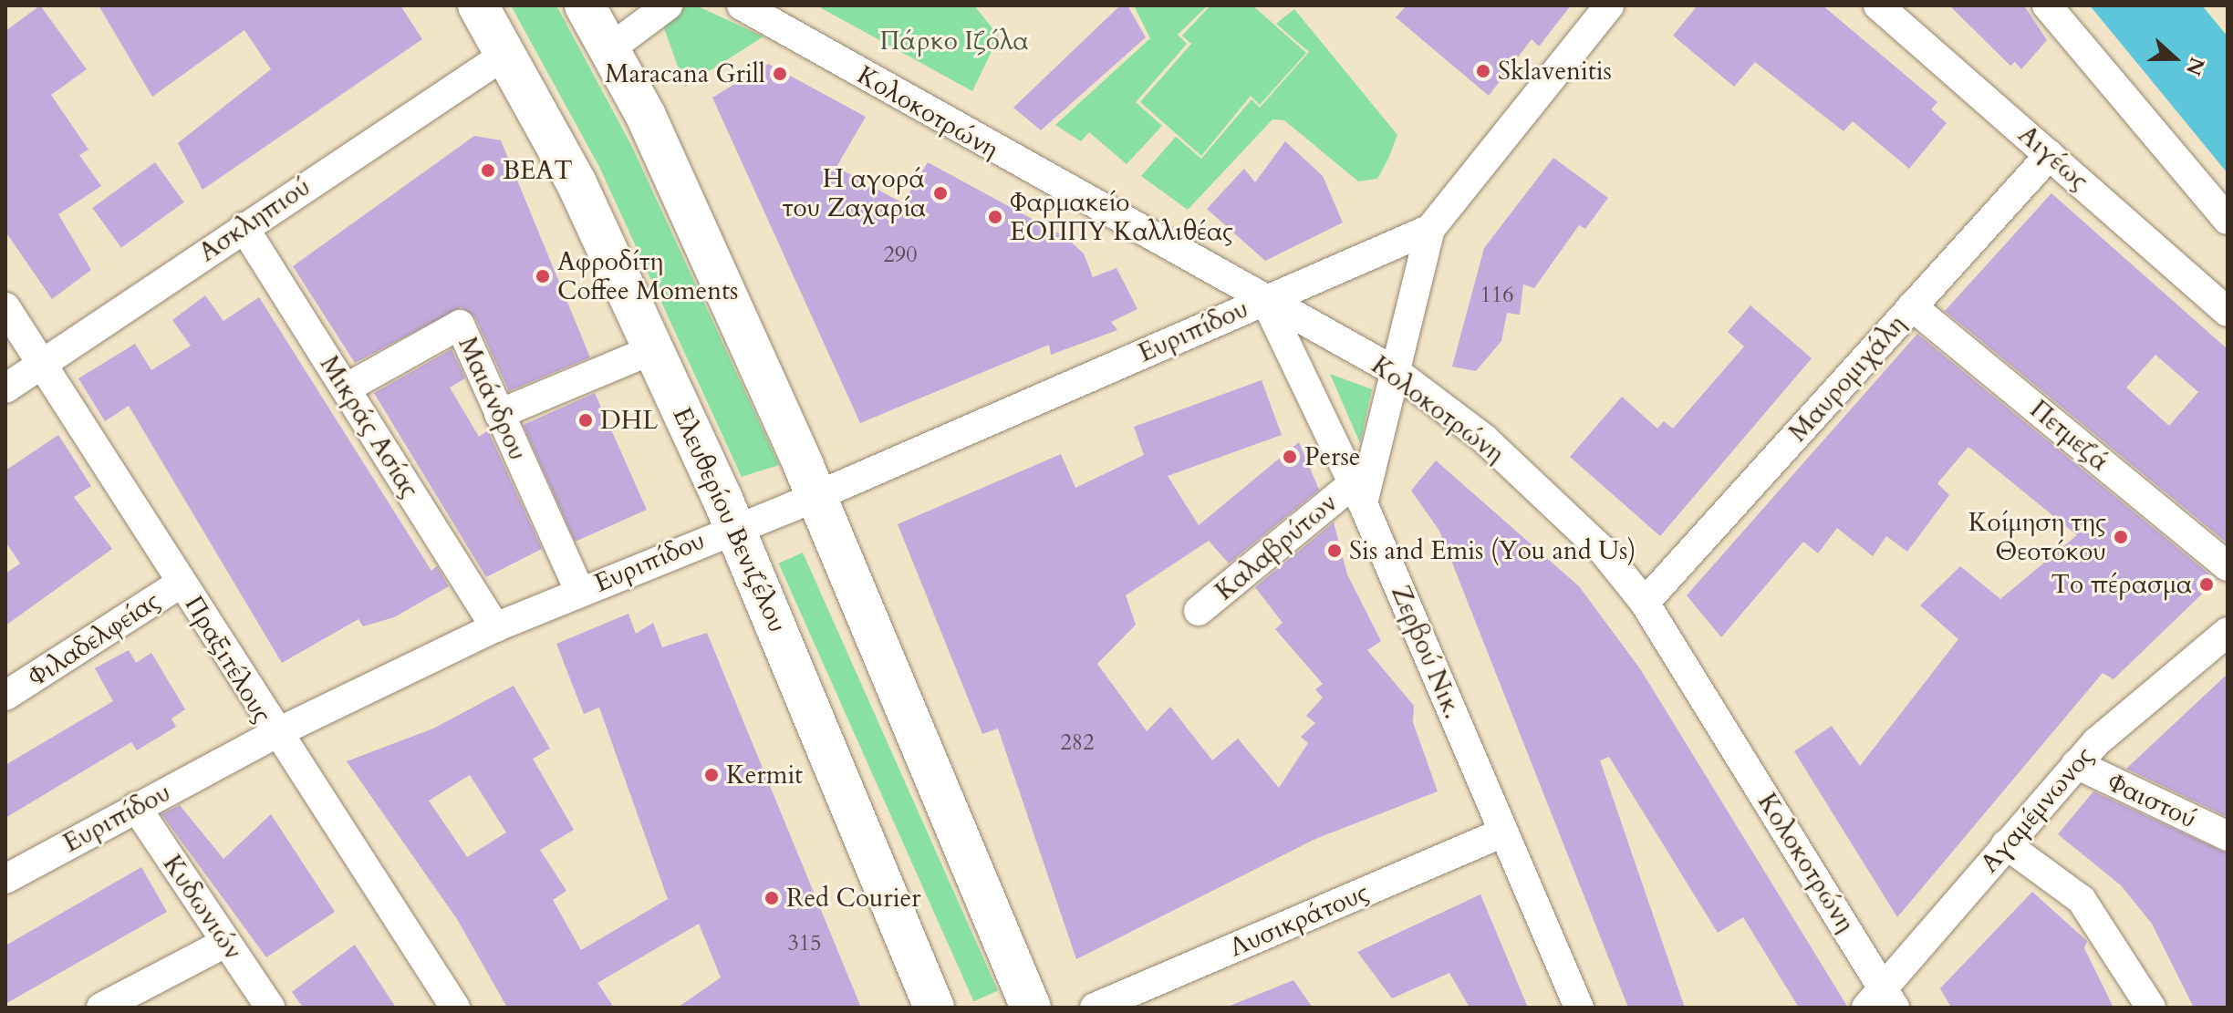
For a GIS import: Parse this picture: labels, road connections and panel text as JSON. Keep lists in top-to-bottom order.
{
  "streets": {
    "main road": ["Ελευθερίου Βενιζέλου"],
    "street": [
      "Κολοκοτρώνη",
      "Αιγέως",
      "Ασκληπιού",
      "Ευριπίδου",
      "Μαυρομιχάλη",
      "Μαιάνδρου",
      "Μικράς Ασίας",
      "Πετμεζά",
      "Καλαβρύτων",
      "Φιλαδελφείας",
      "Ζερβού Νικ.",
      "Πραξιτέλους",
      "Φαιστού",
      "Αγαμέμνωνος",
      "Κυδωνιών",
      "Λυσικράτους"
    ]
  },
  "crossings": [
    ["Κολοκοτρώνη", "Ευριπίδου"],
    ["Κολοκοτρώνη", "Μαυρομιχάλη"],
    ["Κολοκοτρώνη", "Ζερβού Νικ."],
    ["Κολοκοτρώνη", "Αγαμέμνωνος"],
    ["Αιγέως", "Μαυρομιχάλη"],
    ["Ασκληπιού", "Μικράς Ασίας"],
    ["Ασκληπιού", "Ελευθερίου Βενιζέλου"],
    ["Ασκληπιού", "Πραξιτέλους"],
    ["Ευριπίδου", "Μαιάνδρου"],
    ["Ευριπίδου", "Μικράς Ασίας"],
    ["Ευριπίδου", "Ελευθερίου Βενιζέλου"],
    ["Ευριπίδου", "Καλαβρύτων"],
    ["Ευριπίδου", "Ζερβού Νικ."],
    ["Ευριπίδου", "Πραξιτέλους"],
    ["Ευριπίδου", "Κυδωνιών"],
    ["Μαυρομιχάλη", "Πετμεζά"],
    ["Μαιάνδρου", "Μικράς Ασίας"],
    ["Καλαβρύτων", "Ζερβού Νικ."],
    ["Φιλαδελφείας", "Πραξιτέλους"],
    ["Ζερβού Νικ.", "Λυσικράτους"],
    ["Φαιστού", "Αγαμέμνωνος"]
  ],
  "parks": ["Πάρκο Ιζόλα"],
  "places": [
    "Sklavenitis",
    "Maracana Grill",
    "ΒΕΑΤ",
    "Η αγορά του Ζαχαρία",
    "Φαρμακείο ΕΟΠΠΥ Καλλιθέας",
    "Αφροδίτη Coffee Moments",
    "DHL",
    "Perse",
    "Κοίμηση της Θεοτόκου",
    "Sis and Emis (You and Us)",
    "Το πέρασμα",
    "Kermit",
    "Red Courier"
  ],
  "house_numbers": [
    "290",
    "116",
    "282",
    "315"
  ],
  "north": "right"
}
